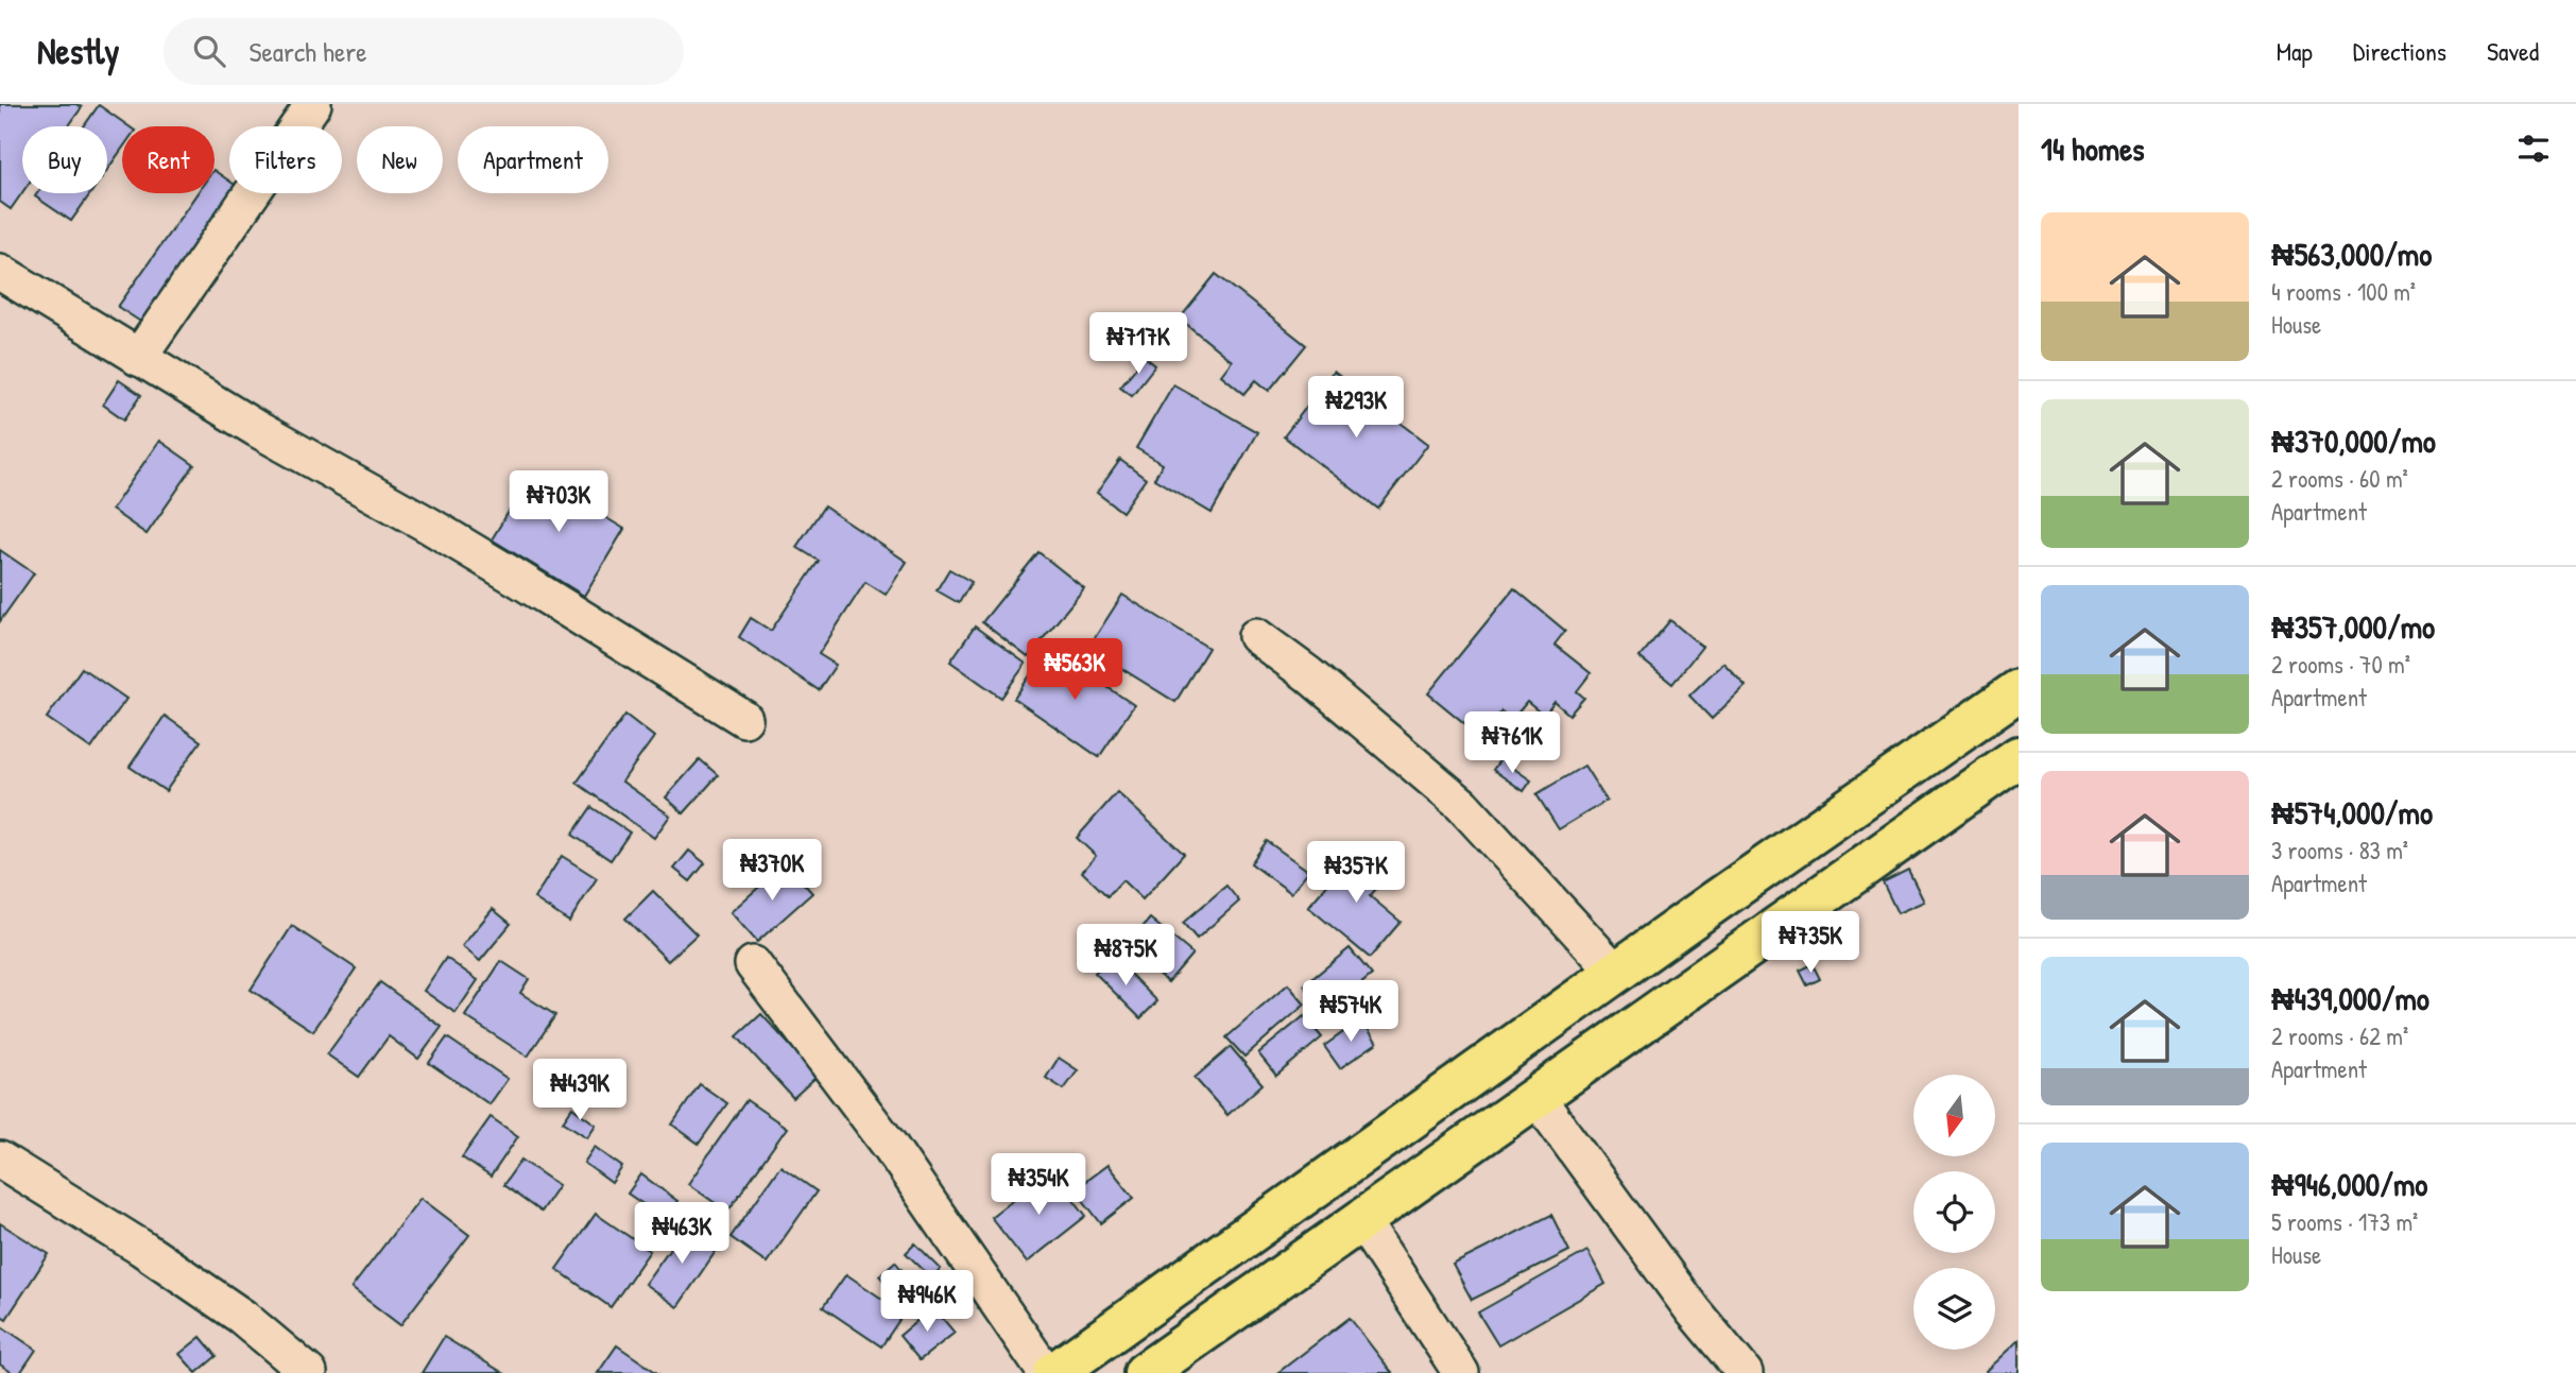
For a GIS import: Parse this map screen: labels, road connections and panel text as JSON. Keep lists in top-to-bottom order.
{
  "north": "bottom",
  "page": {
    "header": "Nestly",
    "search": "Search here",
    "nav": ["Map", "Directions", "Saved"],
    "heading": "14 homes",
    "chip": [
      "Buy",
      "Rent",
      "Filters",
      "New",
      "Apartment"
    ],
    "list": [
      {
        "name": "₦563,000/mo",
        "note": "4 rooms · 100 m² · House"
      },
      {
        "name": "₦370,000/mo",
        "note": "2 rooms · 60 m² · Apartment"
      },
      {
        "name": "₦357,000/mo",
        "note": "2 rooms · 70 m² · Apartment"
      },
      {
        "name": "₦574,000/mo",
        "note": "3 rooms · 83 m² · Apartment"
      },
      {
        "name": "₦439,000/mo",
        "note": "2 rooms · 62 m² · Apartment"
      },
      {
        "name": "₦946,000/mo",
        "note": "5 rooms · 173 m² · House"
      }
    ],
    "price": [
      "₦717K",
      "₦293K",
      "₦703K",
      "₦563K",
      "₦761K",
      "₦370K",
      "₦357K",
      "₦735K",
      "₦875K",
      "₦574K",
      "₦439K",
      "₦354K",
      "₦463K",
      "₦946K"
    ]
  }
}
